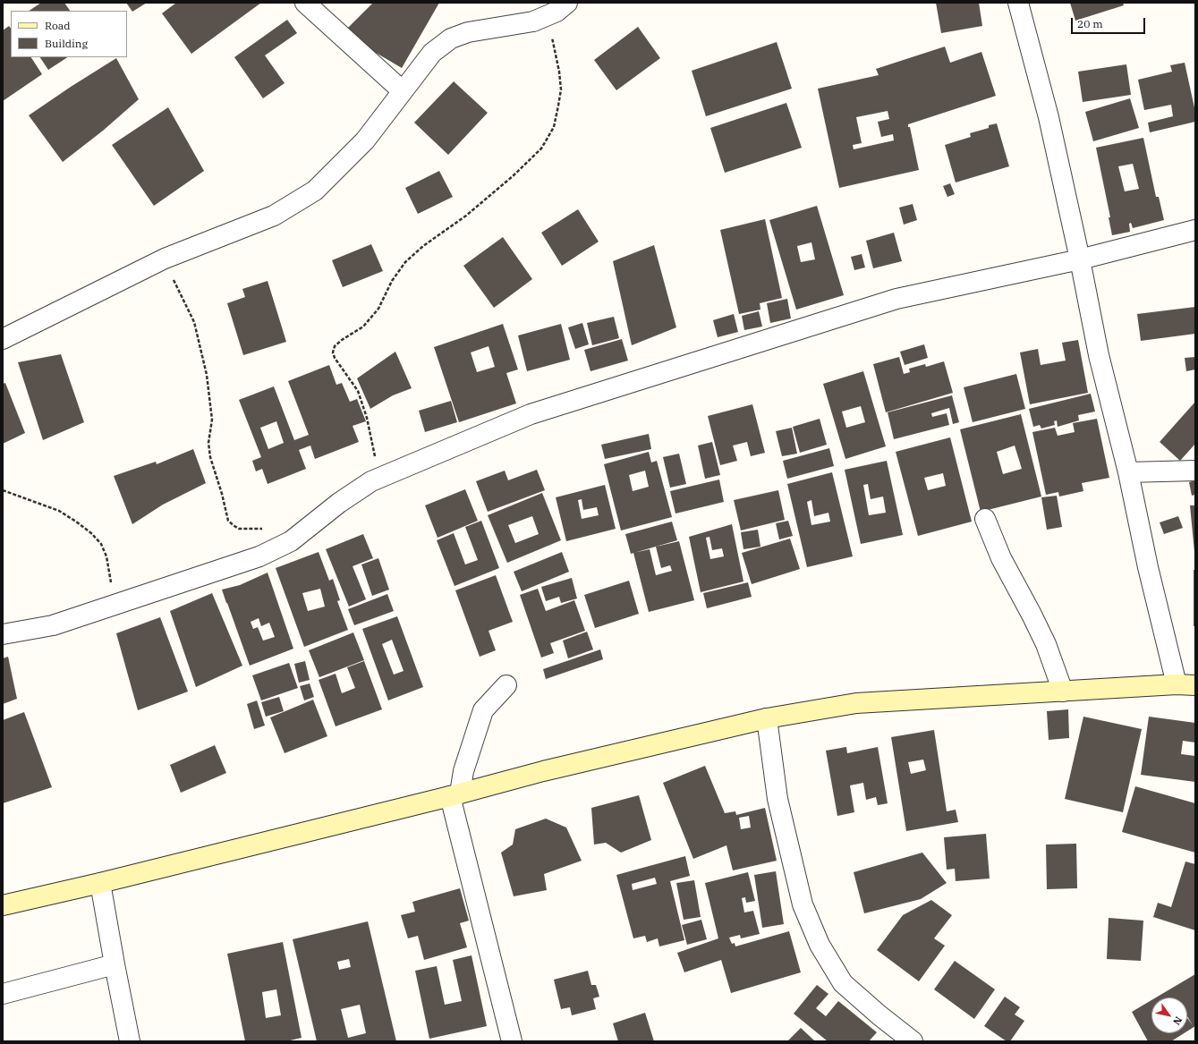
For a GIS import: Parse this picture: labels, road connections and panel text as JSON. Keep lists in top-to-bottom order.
{
  "legend": ["Road", "Building"],
  "scale_bar": "20 m",
  "north": "bottom right"
}
